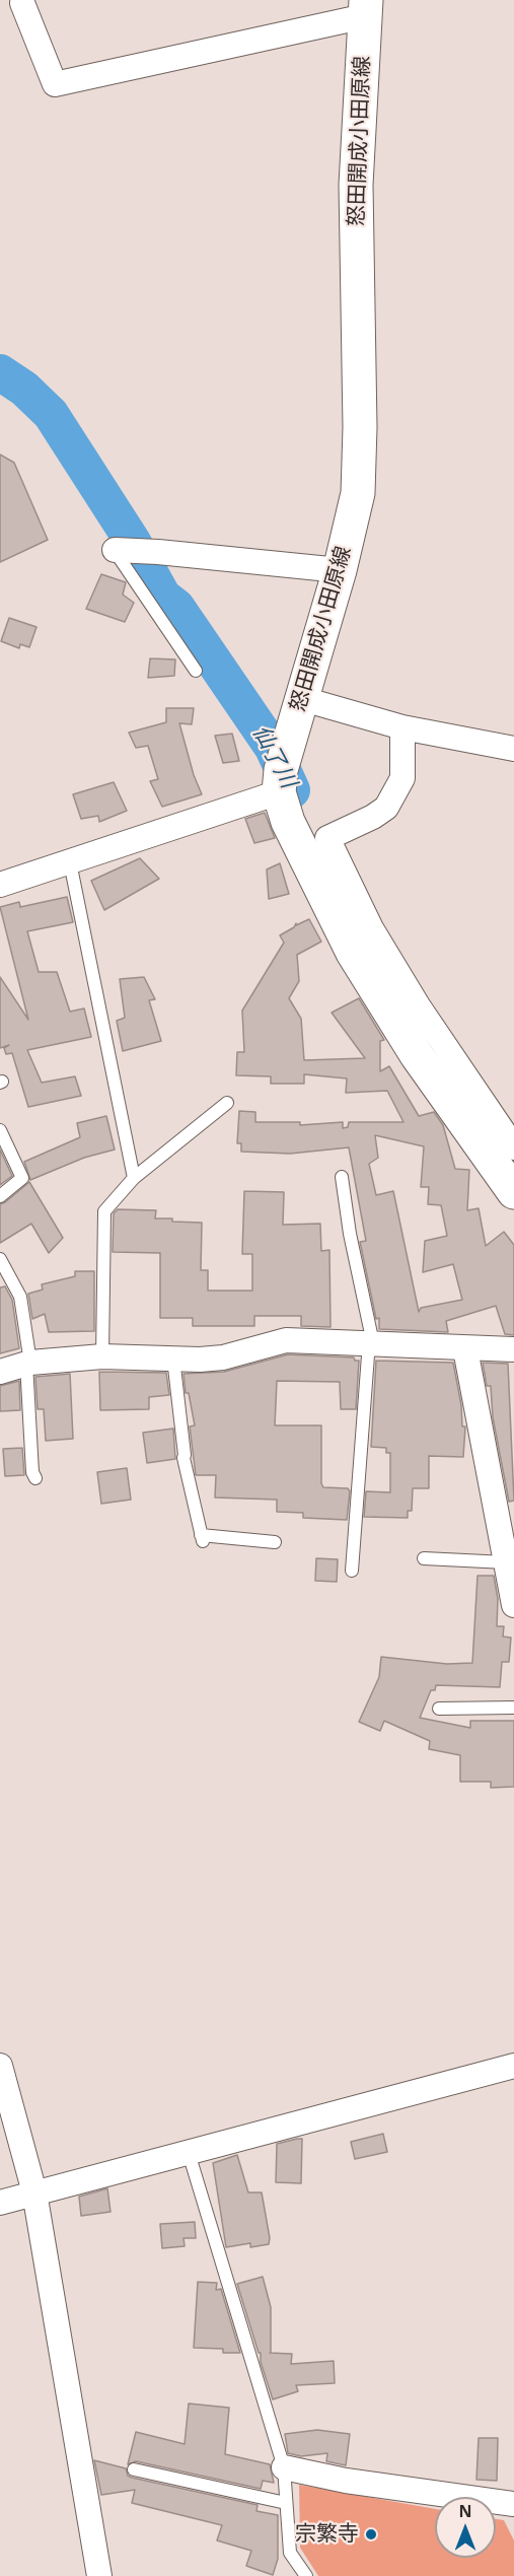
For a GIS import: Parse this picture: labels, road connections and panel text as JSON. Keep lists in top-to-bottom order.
{
  "streets": {
    "main road": ["怒田開成小田原線"]
  },
  "water": ["仙了川"],
  "places": ["宗繁寺"],
  "north": "top"
}
